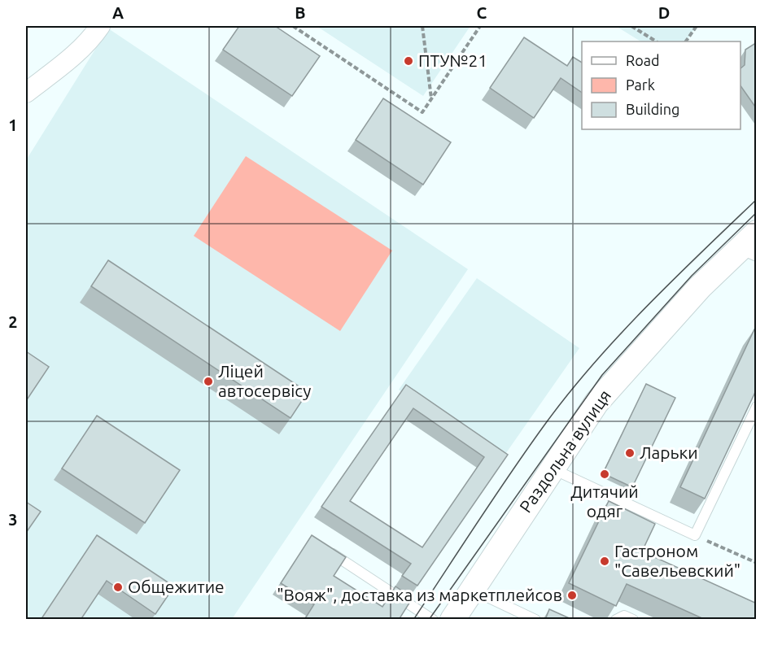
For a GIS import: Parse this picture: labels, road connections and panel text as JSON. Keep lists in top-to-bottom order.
{
  "streets": {
    "street": ["Раздольна вулиця"]
  },
  "places": [
    "ПТУ№21",
    "Ліцей автосервісу",
    "Ларьки",
    "Дитячий одяг",
    "Гастроном \"Савельевский\"",
    "Общежитие",
    "\"Вояж\", доставка из маркетплейсов"
  ],
  "legend": ["Road", "Park", "Building"],
  "grid": {
    "columns": [
      "A",
      "B",
      "C",
      "D"
    ],
    "rows": ["1", "2", "3"]
  }
}
